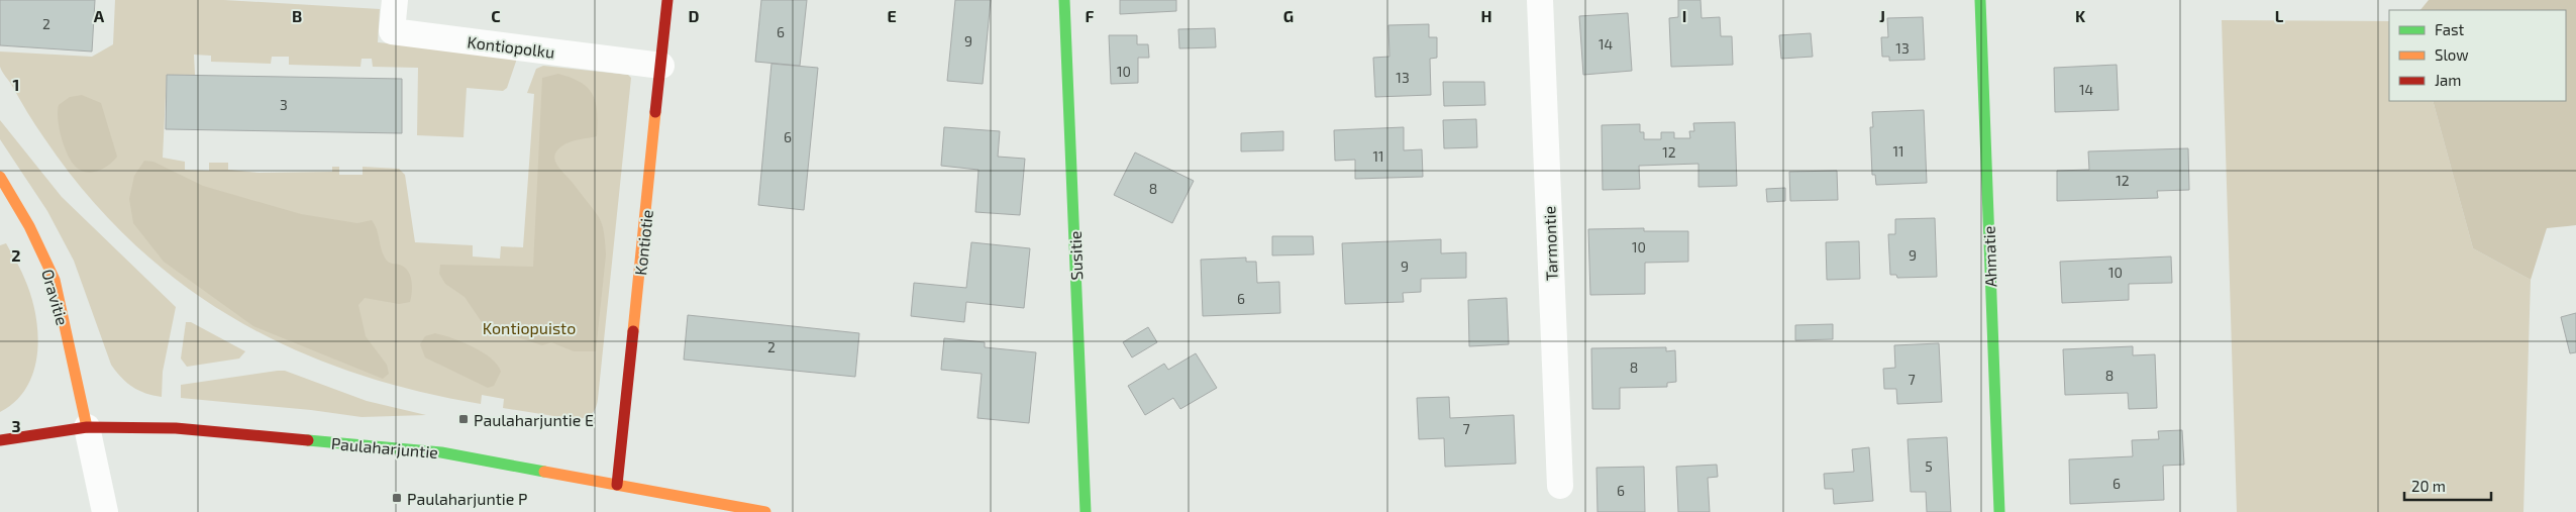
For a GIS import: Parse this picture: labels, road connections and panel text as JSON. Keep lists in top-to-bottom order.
{
  "streets": {
    "street": [
      "Kontiopolku",
      "Kontiotie",
      "Tarmontie",
      "Susitie",
      "Ahmatie",
      "Oravitie",
      "Paulaharjuntie"
    ]
  },
  "crossings": [
    ["Kontiopolku", "Kontiotie"],
    ["Kontiotie", "Paulaharjuntie"],
    ["Oravitie", "Paulaharjuntie"]
  ],
  "parks": ["Kontiopuisto"],
  "places": {
    "transit": ["Paulaharjuntie E", "Paulaharjuntie P"]
  },
  "house_numbers": [
    "2",
    "6",
    "9",
    "14",
    "13",
    "10",
    "13",
    "14",
    "3",
    "6",
    "11",
    "12",
    "11",
    "12",
    "8",
    "10",
    "9",
    "9",
    "10",
    "6",
    "2",
    "8",
    "8",
    "7",
    "7",
    "5",
    "6",
    "6"
  ],
  "legend": ["Fast", "Slow", "Jam"],
  "scale_bar": "20 m",
  "grid": {
    "columns": [
      "A",
      "B",
      "C",
      "D",
      "E",
      "F",
      "G",
      "H",
      "I",
      "J",
      "K",
      "L"
    ],
    "rows": ["1", "2", "3"]
  }
}
